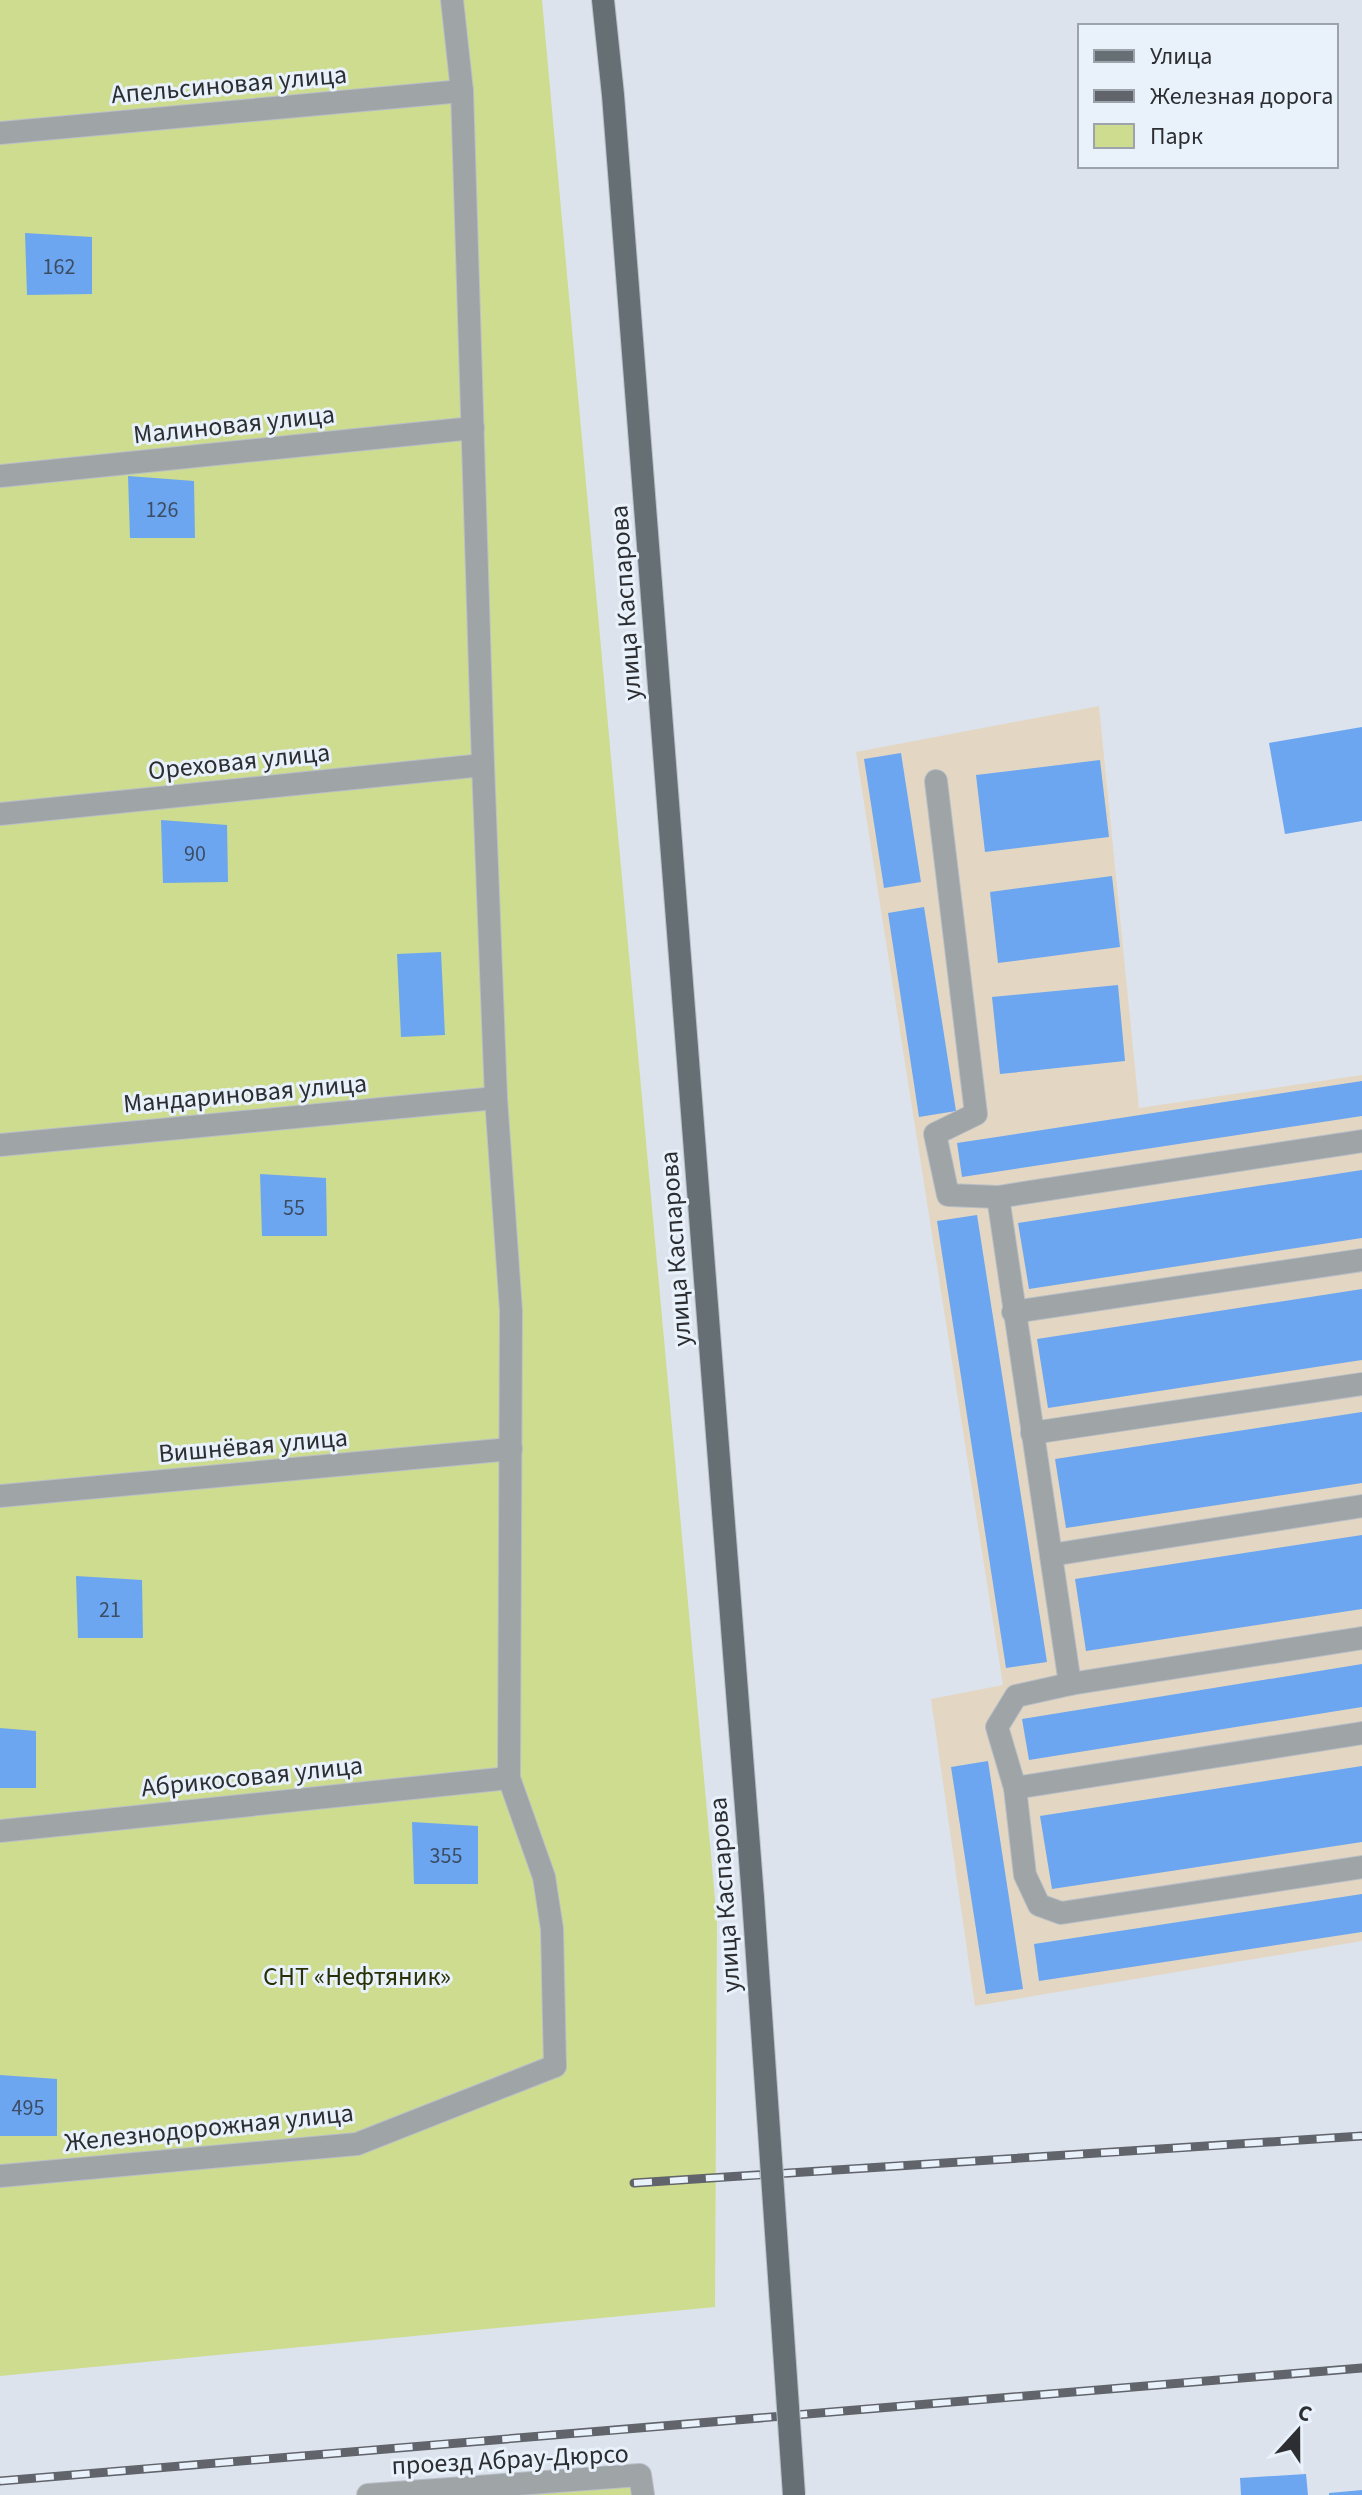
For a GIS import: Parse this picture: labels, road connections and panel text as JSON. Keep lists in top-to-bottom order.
{
  "streets": {
    "main road": ["улица Каспарова"],
    "street": [
      "Апельсиновая улица",
      "Малиновая улица",
      "Ореховая улица",
      "Мандариновая улица",
      "Вишнёвая улица",
      "Абрикосовая улица",
      "Железнодорожная улица",
      "проезд Абрау-Дюрсо"
    ]
  },
  "crossings": [
    ["Абрикосовая улица", "Железнодорожная улица"]
  ],
  "parks": ["СНТ «Нефтяник»"],
  "house_numbers": [
    "162",
    "126",
    "90",
    "55",
    "21",
    "355",
    "495"
  ],
  "legend": ["Улица", "Железная дорога", "Парк"],
  "north": "top"
}
